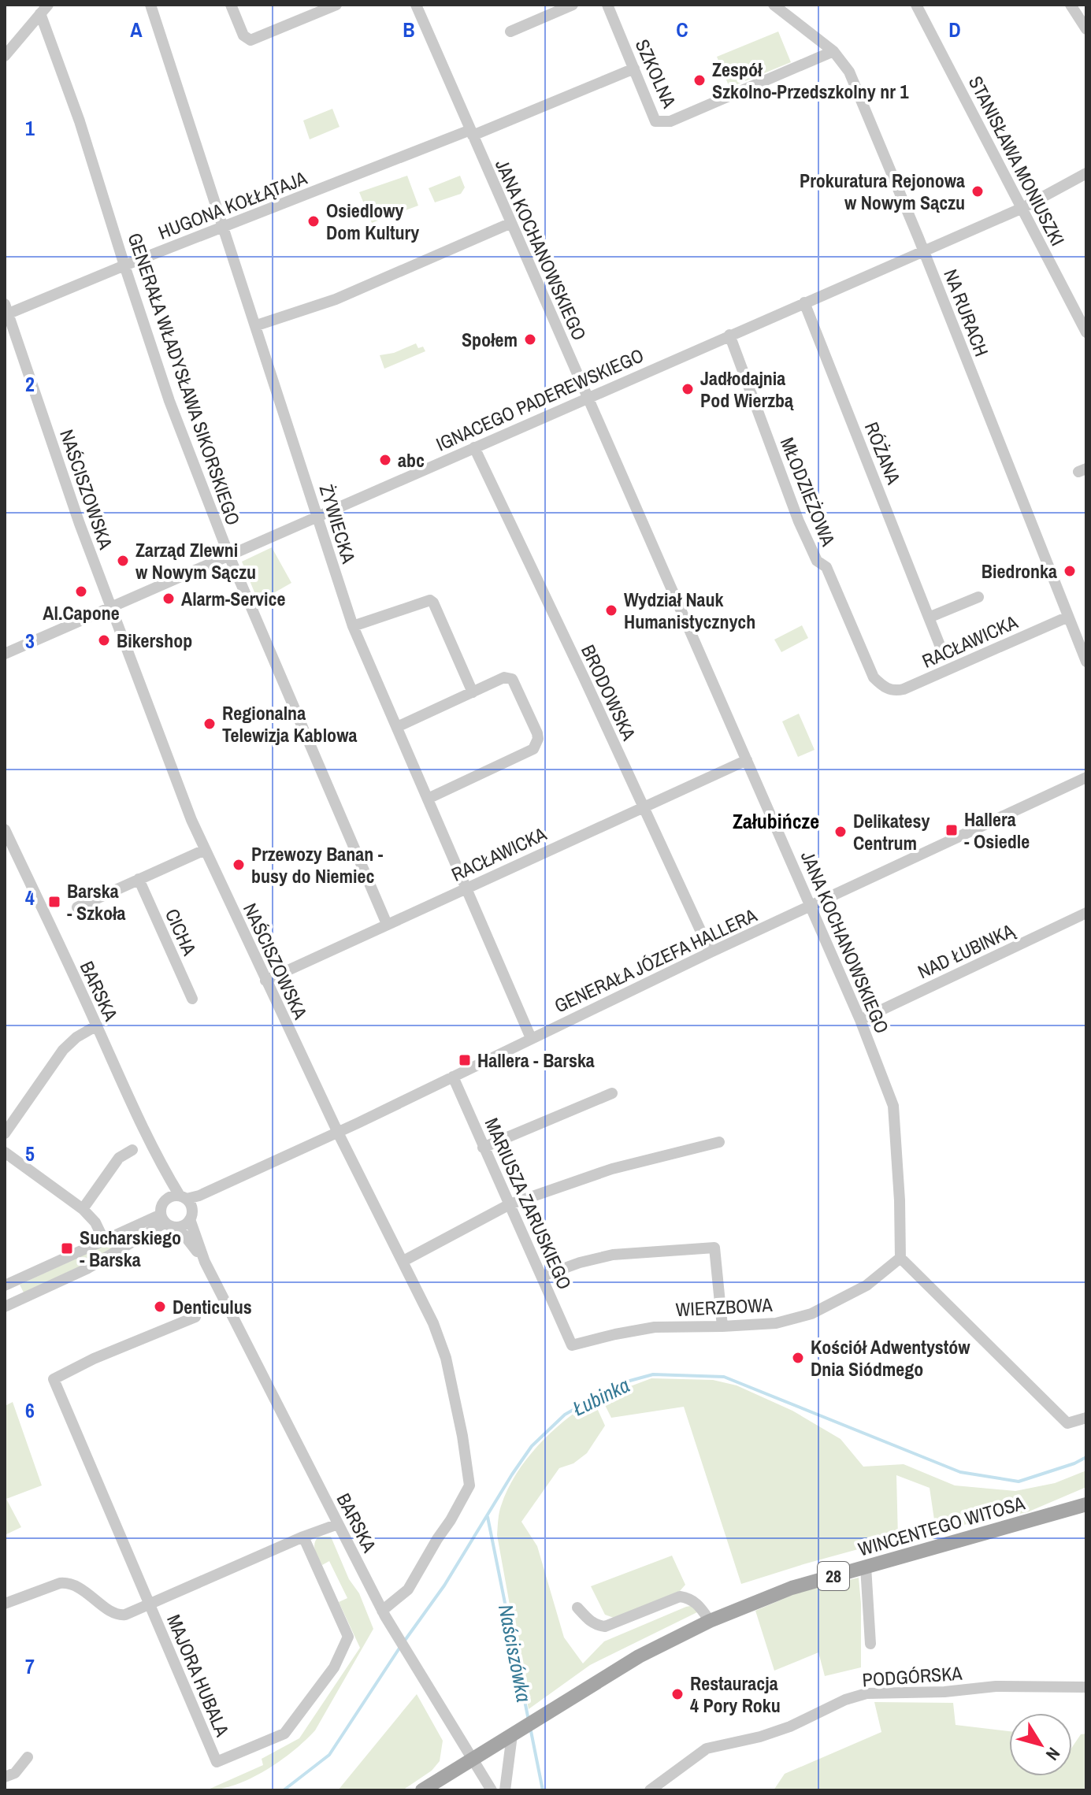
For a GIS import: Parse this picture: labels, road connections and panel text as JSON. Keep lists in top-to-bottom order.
{
  "streets": {
    "main road": ["WINCENTEGO WITOSA", "28"],
    "street": [
      "SZKOLNA",
      "STANISŁAWA MONIUSZKI",
      "HUGONA KOŁŁĄTAJA",
      "JANA KOCHANOWSKIEGO",
      "NA RURACH",
      "GENERAŁA WŁADYSŁAWA SIKORSKIEGO",
      "IGNACEGO PADEREWSKIEGO",
      "RÓŻANA",
      "NAŚCISZOWSKA",
      "MŁODZIEŻOWA",
      "ŻYWIECKA",
      "RACŁAWICKA",
      "BRODOWSKA",
      "CICHA",
      "NAD ŁUBINKĄ",
      "GENERAŁA JÓZEFA HALLERA",
      "BARSKA",
      "MARIUSZA ZARUSKIEGO",
      "WIERZBOWA",
      "MAJORA HUBALA",
      "PODGÓRSKA"
    ]
  },
  "crossings": [
    ["SZKOLNA", "HUGONA KOŁŁĄTAJA"],
    ["SZKOLNA", "NA RURACH"],
    ["STANISŁAWA MONIUSZKI", "IGNACEGO PADEREWSKIEGO"],
    ["HUGONA KOŁŁĄTAJA", "JANA KOCHANOWSKIEGO"],
    ["HUGONA KOŁŁĄTAJA", "GENERAŁA WŁADYSŁAWA SIKORSKIEGO"],
    ["HUGONA KOŁŁĄTAJA", "NAŚCISZOWSKA"],
    ["HUGONA KOŁŁĄTAJA", "ŻYWIECKA"],
    ["JANA KOCHANOWSKIEGO", "IGNACEGO PADEREWSKIEGO"],
    ["JANA KOCHANOWSKIEGO", "RACŁAWICKA"],
    ["JANA KOCHANOWSKIEGO", "NAD ŁUBINKĄ"],
    ["JANA KOCHANOWSKIEGO", "GENERAŁA JÓZEFA HALLERA"],
    ["JANA KOCHANOWSKIEGO", "WIERZBOWA"],
    ["NA RURACH", "IGNACEGO PADEREWSKIEGO"],
    ["NA RURACH", "RACŁAWICKA"],
    ["GENERAŁA WŁADYSŁAWA SIKORSKIEGO", "IGNACEGO PADEREWSKIEGO"],
    ["GENERAŁA WŁADYSŁAWA SIKORSKIEGO", "RACŁAWICKA"],
    ["IGNACEGO PADEREWSKIEGO", "RÓŻANA"],
    ["IGNACEGO PADEREWSKIEGO", "NAŚCISZOWSKA"],
    ["IGNACEGO PADEREWSKIEGO", "MŁODZIEŻOWA"],
    ["IGNACEGO PADEREWSKIEGO", "ŻYWIECKA"],
    ["IGNACEGO PADEREWSKIEGO", "BRODOWSKA"],
    ["NAŚCISZOWSKA", "RACŁAWICKA"],
    ["NAŚCISZOWSKA", "GENERAŁA JÓZEFA HALLERA"],
    ["NAŚCISZOWSKA", "BARSKA"],
    ["MŁODZIEŻOWA", "RACŁAWICKA"],
    ["ŻYWIECKA", "RACŁAWICKA"],
    ["ŻYWIECKA", "GENERAŁA JÓZEFA HALLERA"],
    ["RACŁAWICKA", "BRODOWSKA"],
    ["BRODOWSKA", "GENERAŁA JÓZEFA HALLERA"],
    ["GENERAŁA JÓZEFA HALLERA", "BARSKA"],
    ["GENERAŁA JÓZEFA HALLERA", "MARIUSZA ZARUSKIEGO"],
    ["BARSKA", "WINCENTEGO WITOSA"],
    ["BARSKA", "28"],
    ["BARSKA", "MAJORA HUBALA"],
    ["MARIUSZA ZARUSKIEGO", "WIERZBOWA"],
    ["WINCENTEGO WITOSA", "28"]
  ],
  "districts": ["Załubińcze"],
  "water": ["Łubinka", "Naściszówka"],
  "places": {
    "other": [
      "Zespół Szkolno-Przedszkolny nr 1",
      "Prokuratura Rejonowa w Nowym Sączu",
      "Osiedlowy Dom Kultury",
      "Społem",
      "Jadłodajnia Pod Wierzbą",
      "abc",
      "Zarząd Zlewni w Nowym Sączu",
      "Biedronka",
      "Al.Capone",
      "Alarm-Service",
      "Wydział Nauk Humanistycznych",
      "Bikershop",
      "Regionalna Telewizja Kablowa",
      "Delikatesy Centrum",
      "Przewozy Banan - busy do Niemiec",
      "Denticulus",
      "Kościół Adwentystów Dnia Siódmego",
      "Restauracja 4 Pory Roku"
    ],
    "transit": [
      "Hallera - Osiedle",
      "Barska - Szkoła",
      "Hallera - Barska",
      "Sucharskiego - Barska"
    ]
  },
  "north": "bottom right",
  "grid": {
    "columns": [
      "A",
      "B",
      "C",
      "D"
    ],
    "rows": [
      "1",
      "2",
      "3",
      "4",
      "5",
      "6",
      "7"
    ]
  }
}
